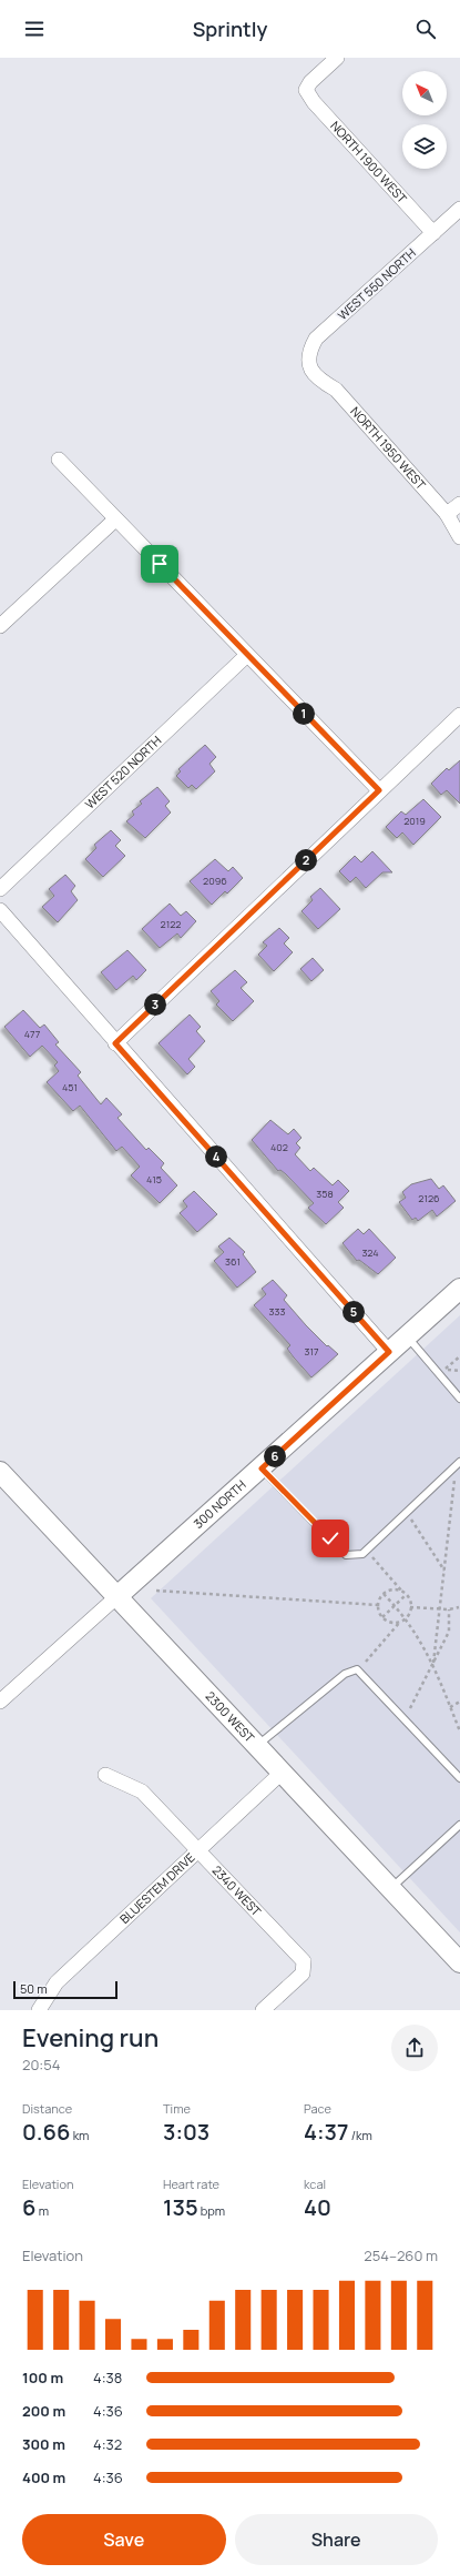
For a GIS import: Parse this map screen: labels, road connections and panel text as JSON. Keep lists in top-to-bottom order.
{
  "streets": {
    "main road": ["300 NORTH", "2300 WEST"],
    "street": [
      "NORTH 1900 WEST",
      "WEST 550 NORTH",
      "NORTH 1950 WEST",
      "WEST 520 NORTH",
      "BLUESTEM DRIVE",
      "2340 WEST"
    ]
  },
  "crossings": [
    ["NORTH 1900 WEST", "WEST 550 NORTH"],
    ["WEST 550 NORTH", "NORTH 1950 WEST"],
    ["300 NORTH", "2300 WEST"],
    ["2300 WEST", "BLUESTEM DRIVE"],
    ["BLUESTEM DRIVE", "2340 WEST"]
  ],
  "house_numbers": [
    "2019",
    "2096",
    "2122",
    "477",
    "451",
    "402",
    "415",
    "358",
    "2126",
    "324",
    "361",
    "333",
    "317"
  ],
  "scale_bar": "50 m",
  "north": "top left",
  "page": {
    "header": "Sprintly",
    "pins": [
      "1",
      "2",
      "3",
      "4",
      "5",
      "6"
    ],
    "scale": "50 m",
    "heading": ["Evening run", "20:54"],
    "stats": [
      ["Distance", "0.66 km"],
      ["Time", "3:03"],
      ["Pace", "4:37 /km"],
      ["Elevation", "6 m"],
      ["Heart rate", "135 bpm"],
      ["kcal", "40"]
    ],
    "chart": ["Elevation", "254–260 m"],
    "list": [
      {
        "name": "100 m",
        "note": "4:38"
      },
      {
        "name": "200 m",
        "note": "4:36"
      },
      {
        "name": "300 m",
        "note": "4:32"
      },
      {
        "name": "400 m",
        "note": "4:36"
      }
    ],
    "buttons": ["Save", "Share"]
  }
}
